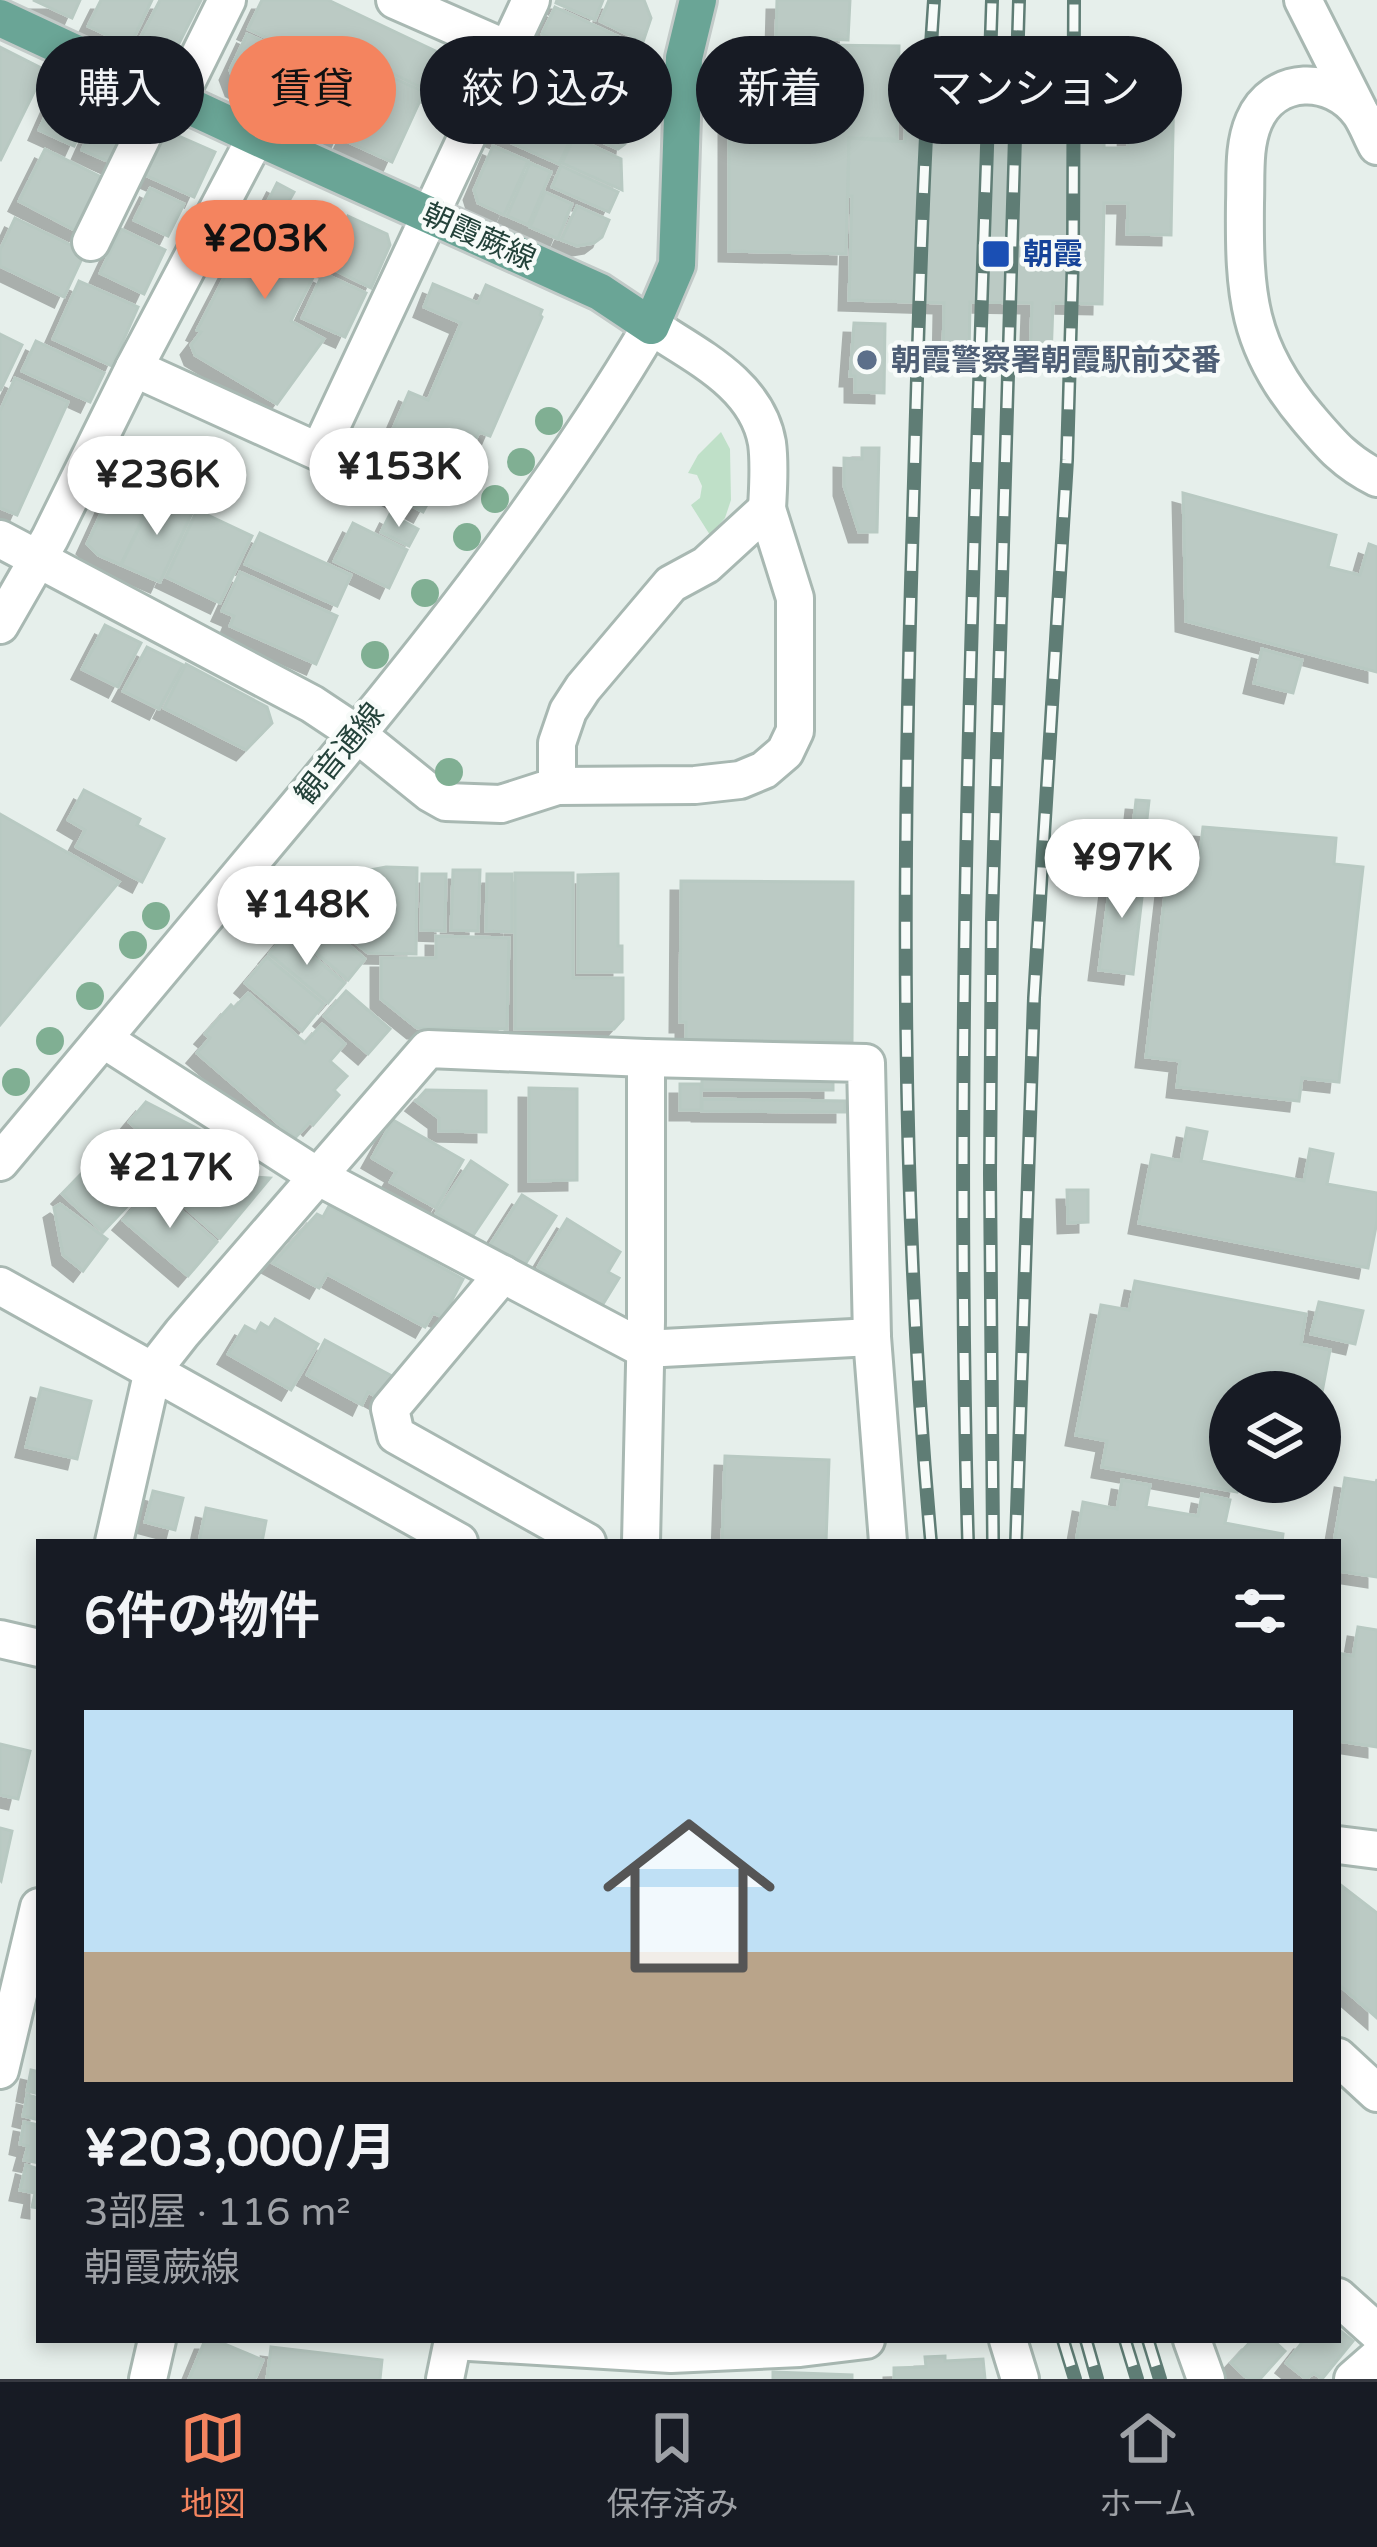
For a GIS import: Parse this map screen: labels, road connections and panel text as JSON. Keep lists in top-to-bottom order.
{
  "streets": {
    "main road": ["朝霞蕨線"],
    "street": ["観音通線"]
  },
  "crossings": [
    ["朝霞蕨線", "観音通線"]
  ],
  "places": {
    "transit": ["朝霞"],
    "other": ["朝霞警察署朝霞駅前交番"]
  },
  "page": {
    "chip": [
      "購入",
      "賃貸",
      "絞り込み",
      "新着",
      "マンション"
    ],
    "price": [
      "¥203K",
      "¥153K",
      "¥236K",
      "¥97K",
      "¥148K",
      "¥217K"
    ],
    "heading": "6件の物件",
    "list": [
      {
        "name": "¥203,000/月",
        "note": "3部屋 · 116 m² · 朝霞蕨線"
      }
    ],
    "tabs": ["地図", "保存済み", "ホーム"]
  }
}
